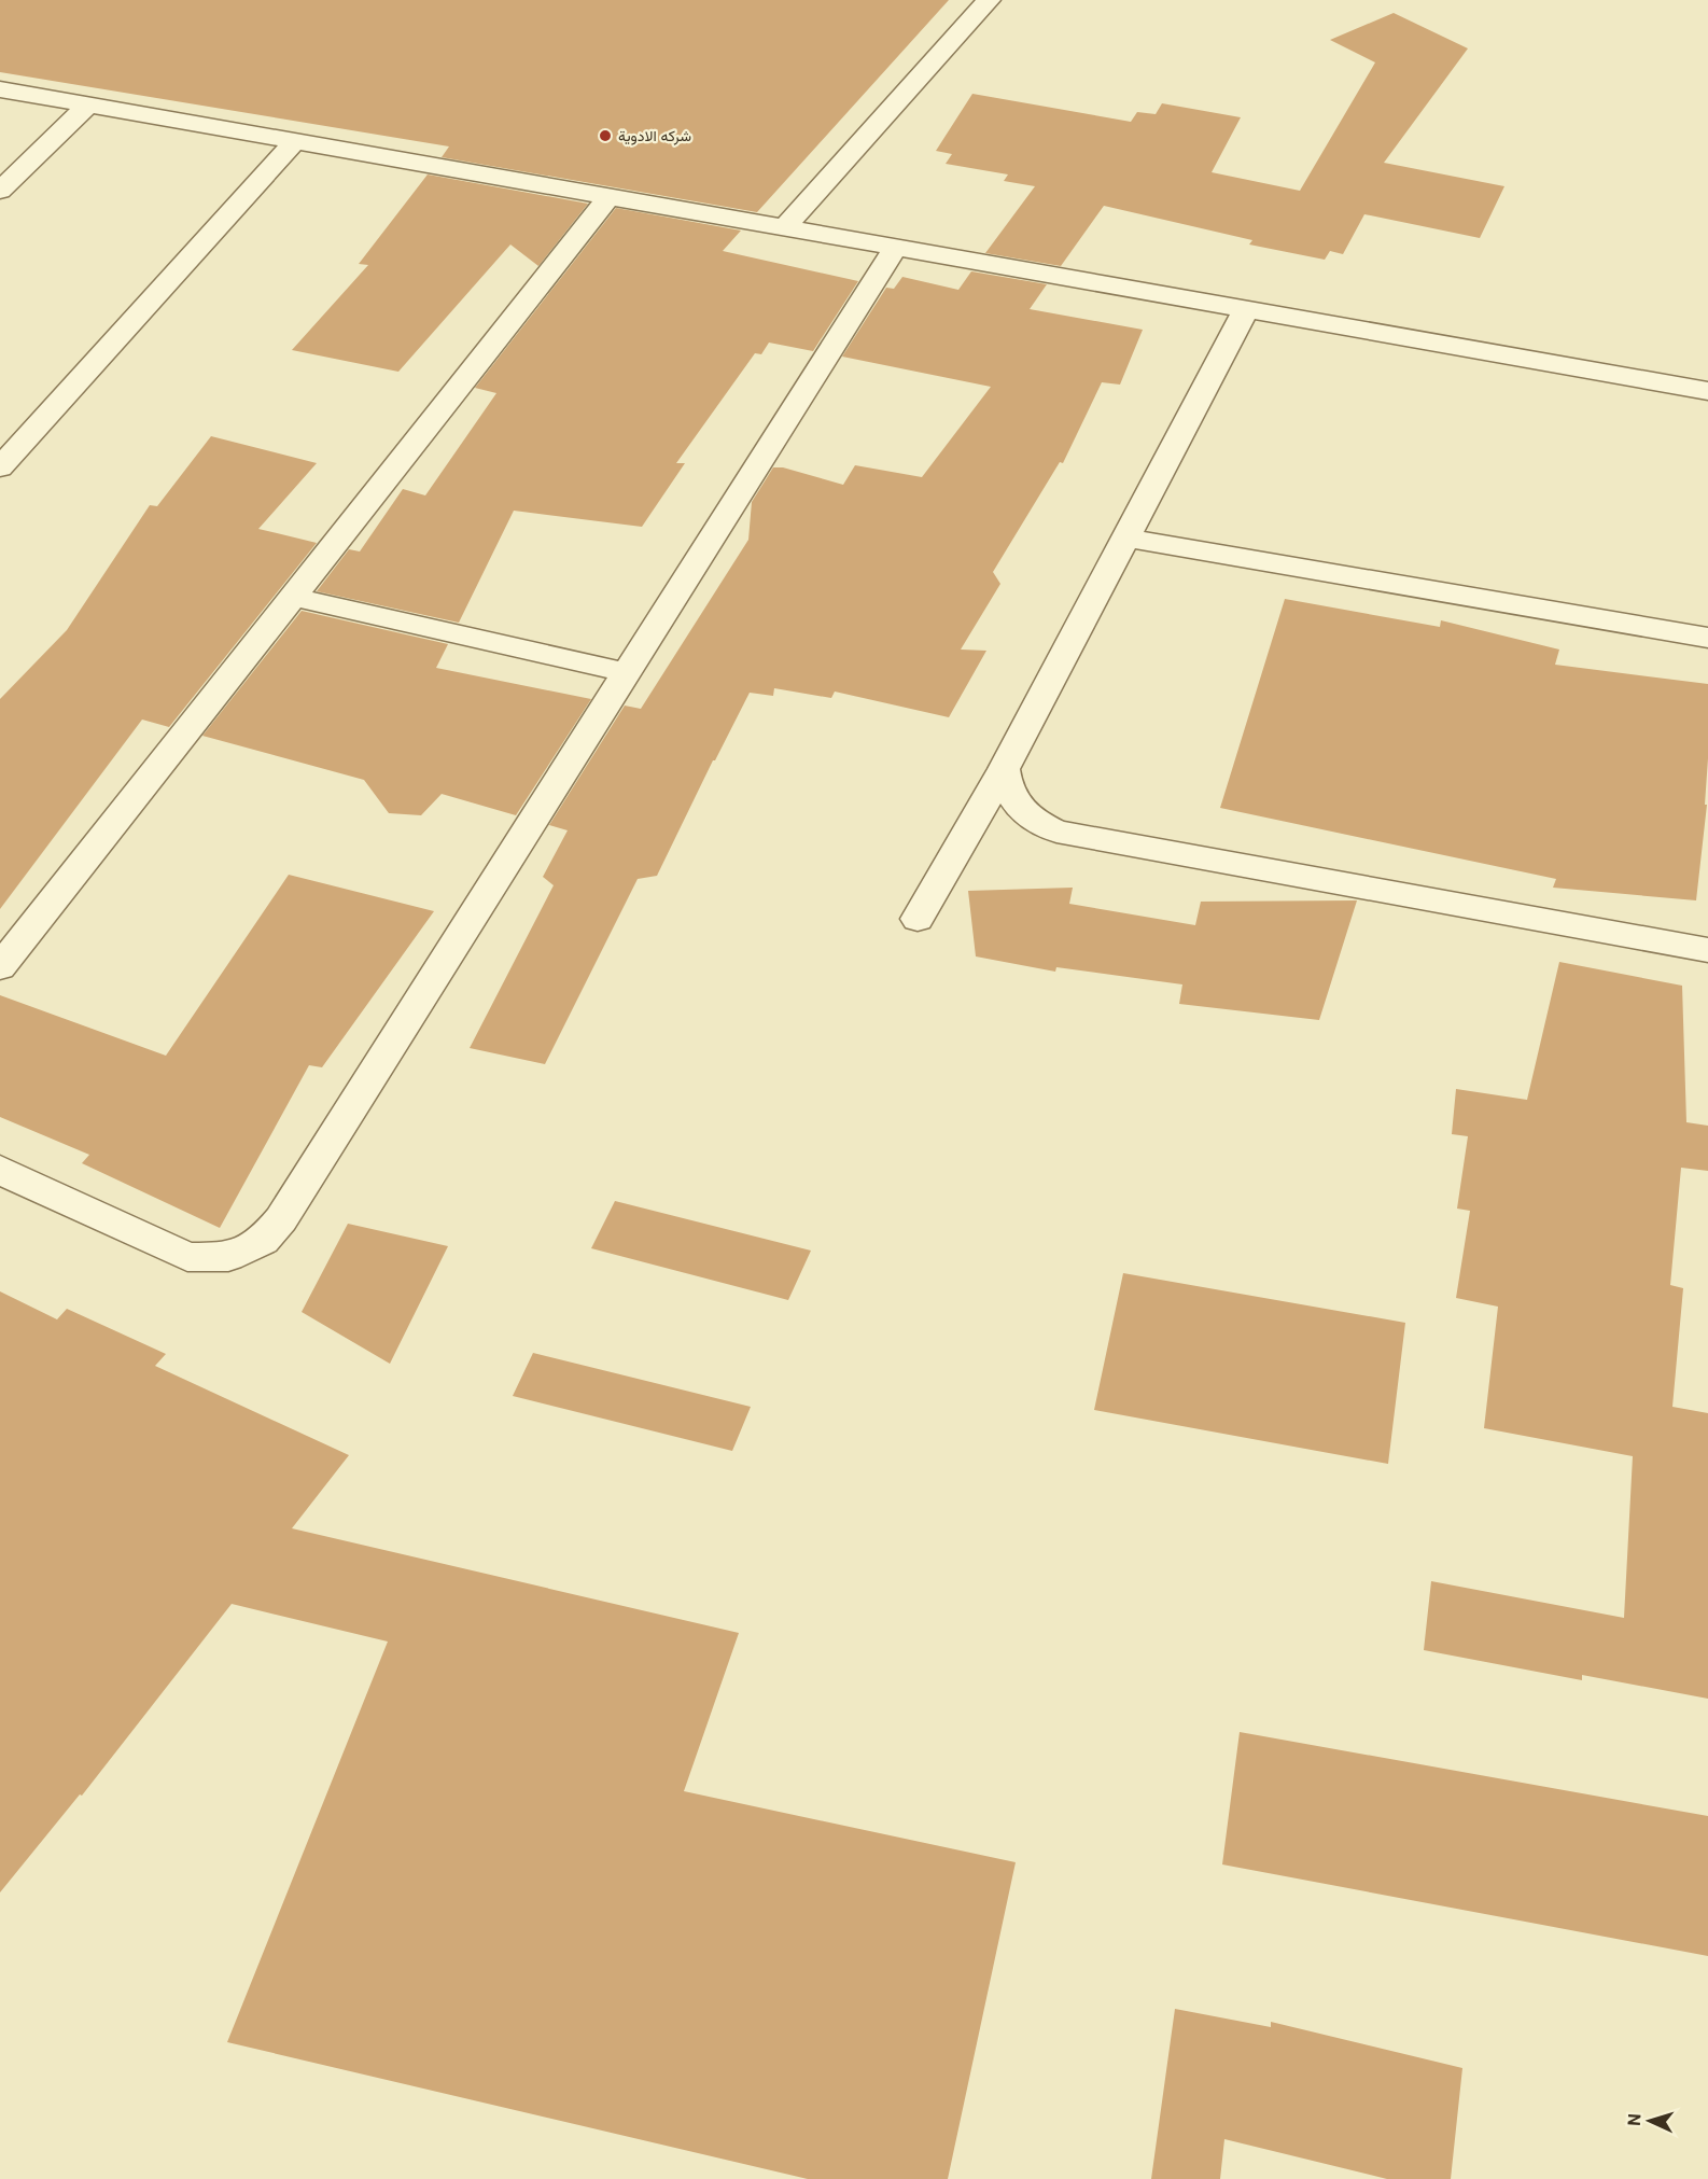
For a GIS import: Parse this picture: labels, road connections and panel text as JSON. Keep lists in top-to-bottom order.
{
  "places": ["شركه الادوية"],
  "north": "left"
}
